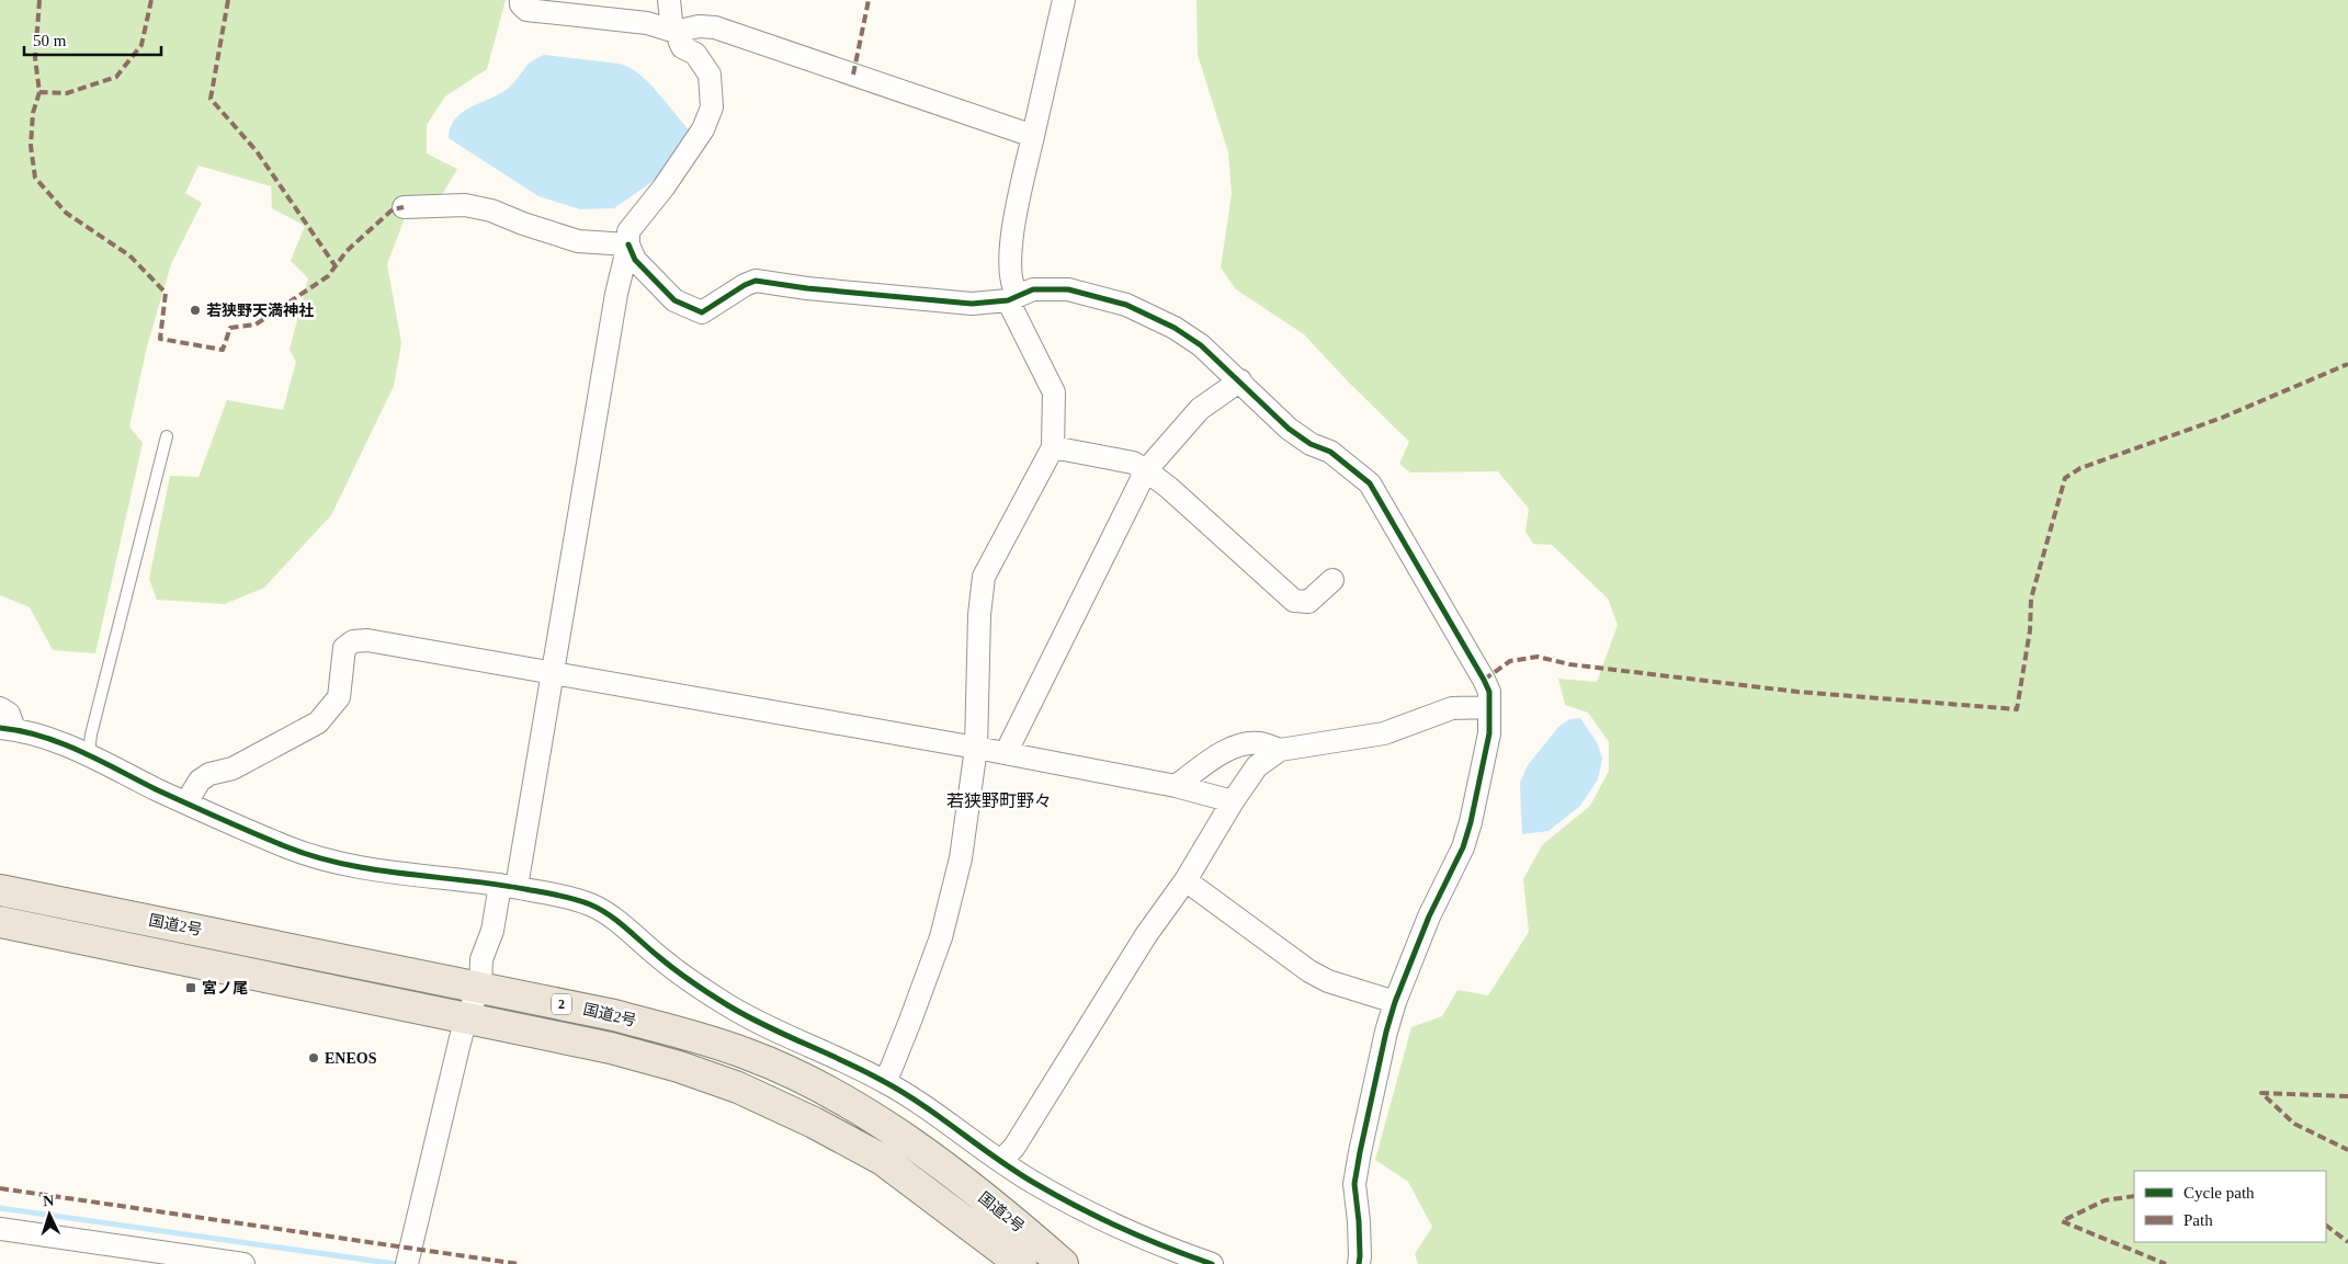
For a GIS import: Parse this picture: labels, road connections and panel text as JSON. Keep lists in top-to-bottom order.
{
  "streets": {
    "highway": ["国道2号", "2"]
  },
  "districts": ["若狭野町野々"],
  "places": {
    "other": ["若狭野天満神社", "ENEOS"],
    "transit": ["宮ノ尾"]
  },
  "legend": ["Cycle path", "Path"],
  "scale_bar": "50 m",
  "north": "top"
}
